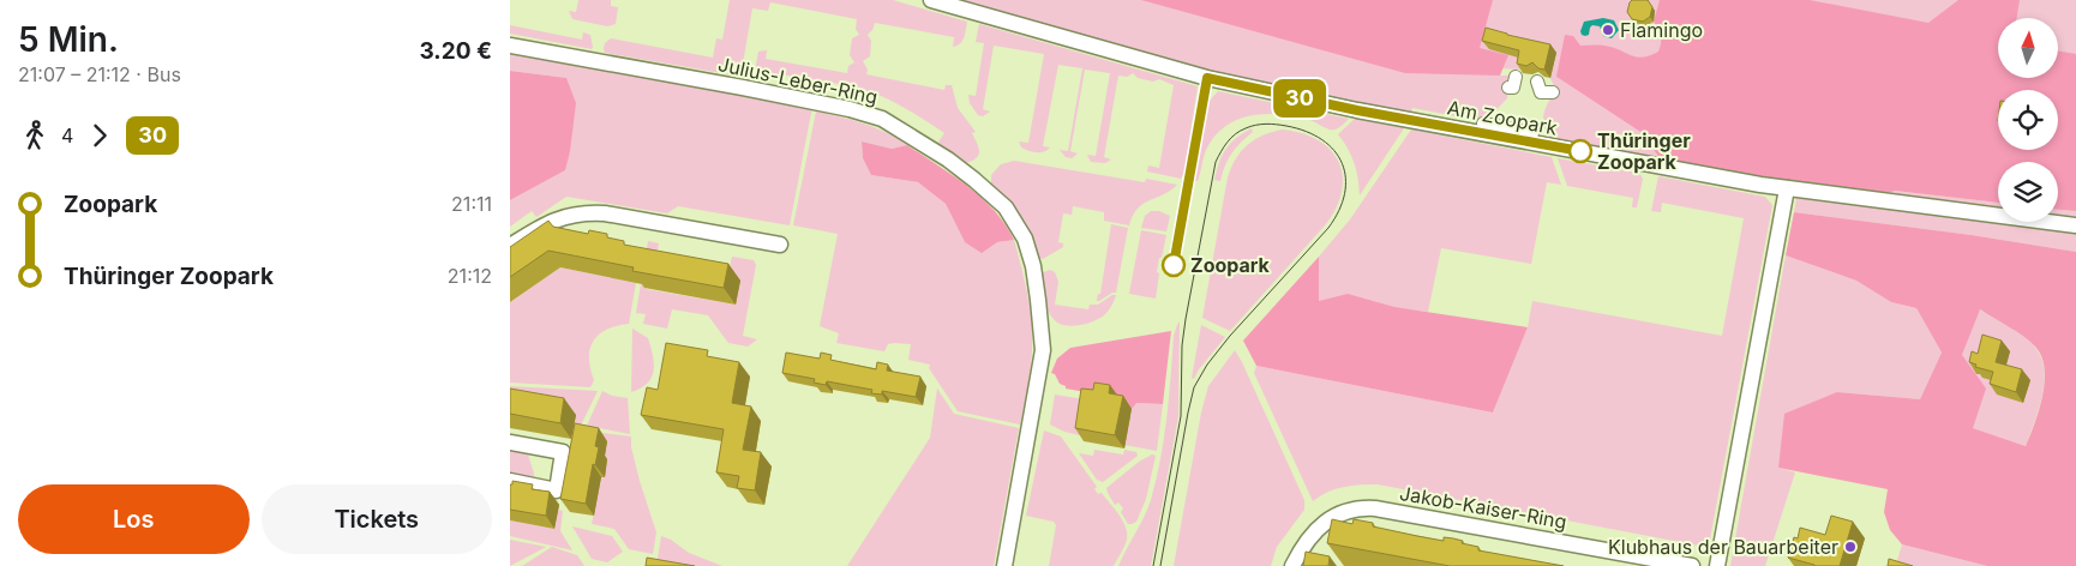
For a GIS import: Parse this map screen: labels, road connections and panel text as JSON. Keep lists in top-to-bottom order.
{
  "streets": {
    "street": ["Julius-Leber-Ring", "Am Zoopark", "Jakob-Kaiser-Ring"]
  },
  "places": [
    "Flamingo",
    "Thüringer Zoopark",
    "Zoopark",
    "Klubhaus der Bauarbeiter"
  ],
  "lines": ["bus line 30"],
  "north": "top",
  "page": {
    "heading": ["5 Min.", "21:07 – 21:12 · Bus", "3.20 €"],
    "on_map": "30",
    "legs": ["4", "30"],
    "list": [
      {
        "name": "Zoopark",
        "value": "21:11"
      },
      {
        "name": "Thüringer Zoopark",
        "value": "21:12"
      }
    ],
    "buttons": ["Los", "Tickets"]
  }
}
